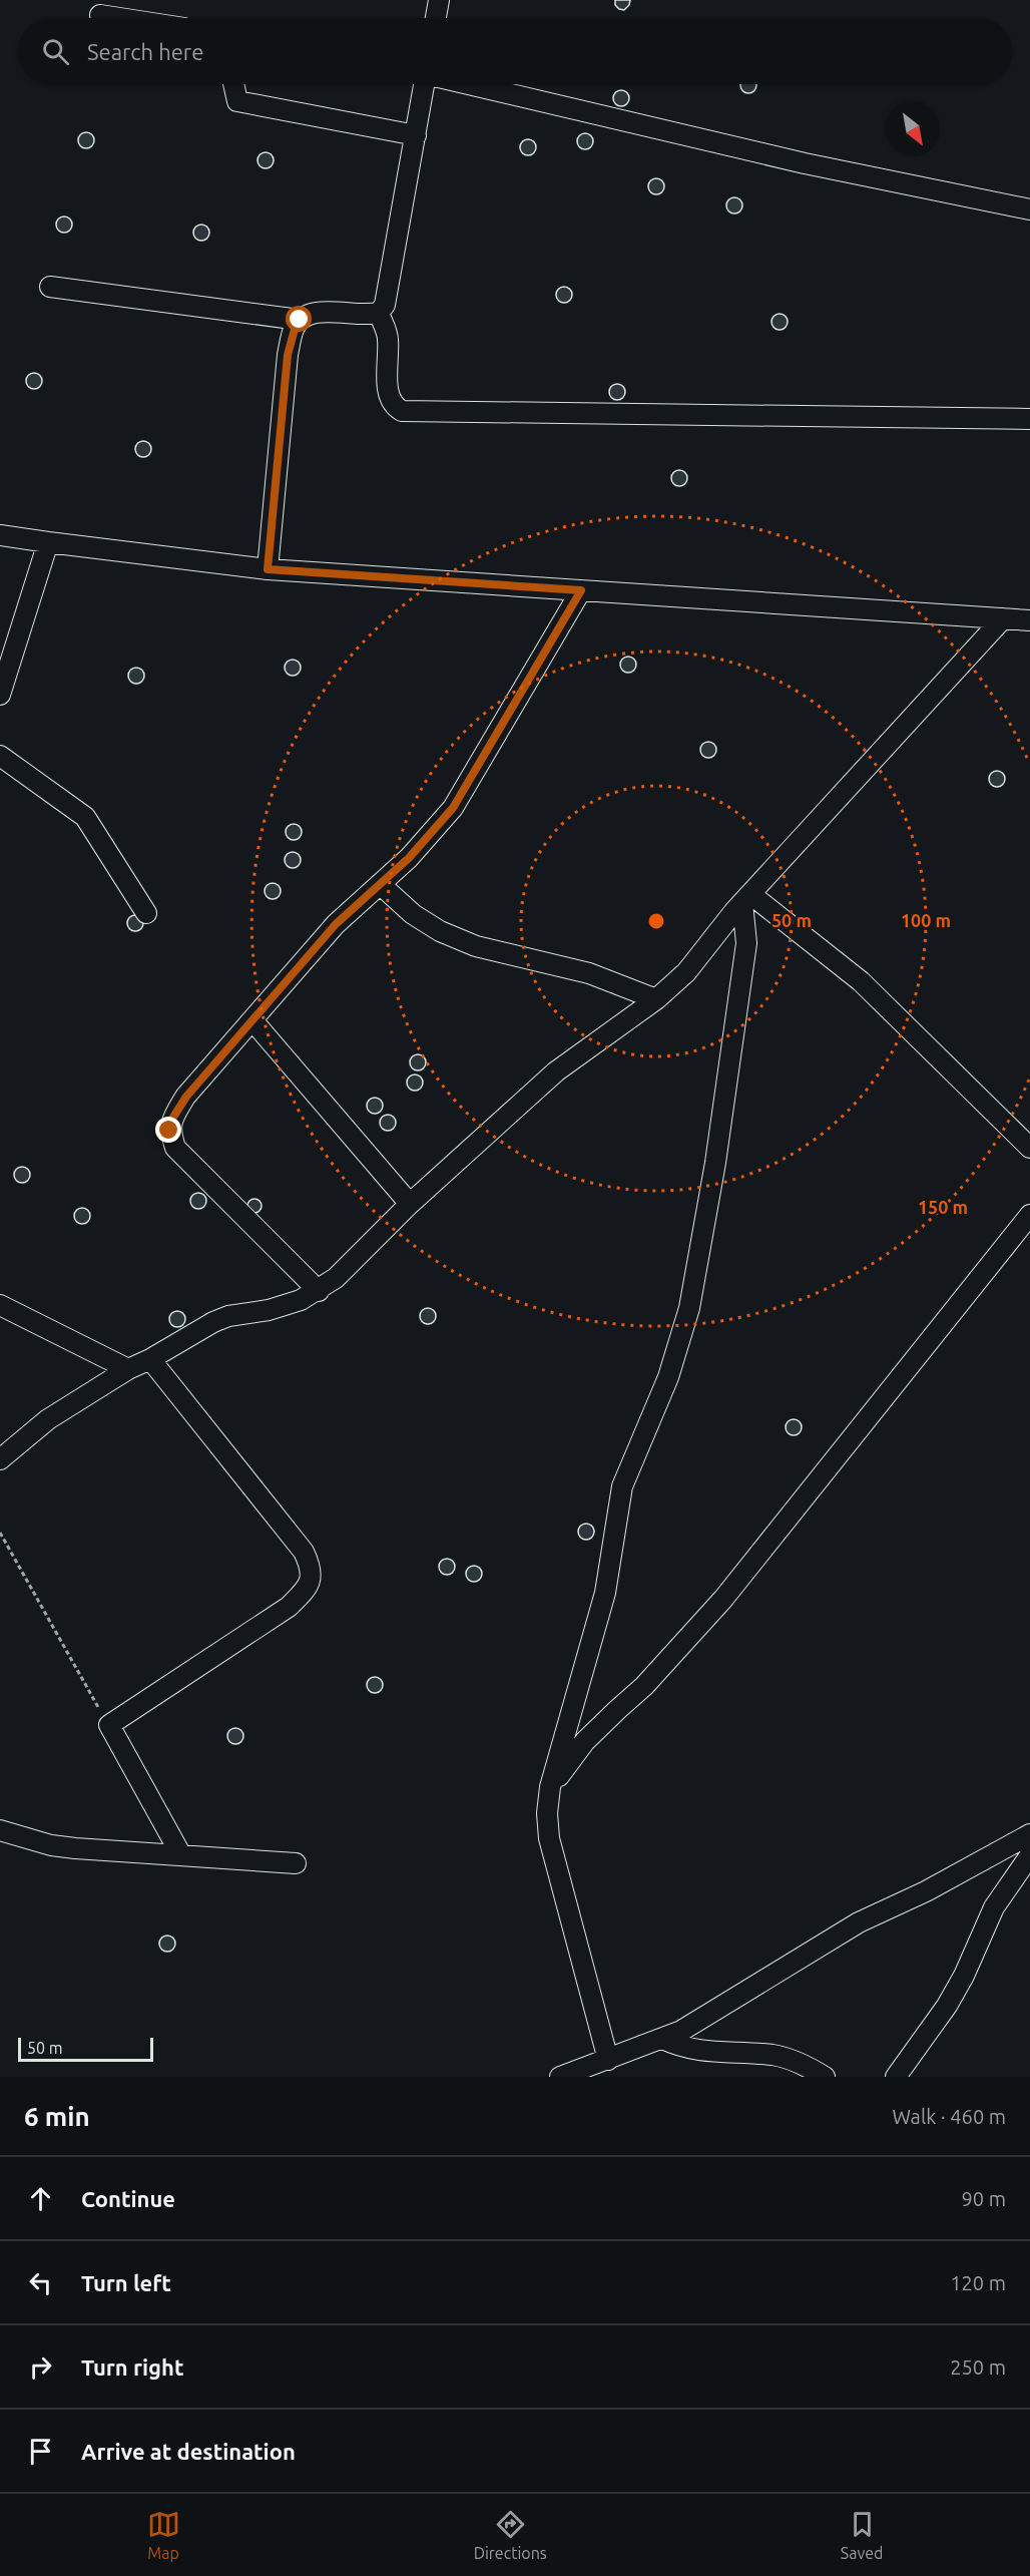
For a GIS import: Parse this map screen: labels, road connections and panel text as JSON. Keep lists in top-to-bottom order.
{
  "scale_bar": "50 m",
  "north": "bottom right",
  "page": {
    "search": "Search here",
    "scale": "50 m",
    "heading": ["6 min", "Walk · 460 m"],
    "list": [
      ["Continue", "90 m"],
      ["Turn left", "120 m"],
      ["Turn right", "250 m"],
      "Arrive at destination"
    ],
    "nav": ["Map", "Directions", "Saved"]
  },
  "rings": ["50 m", "100 m", "150 m"]
}
